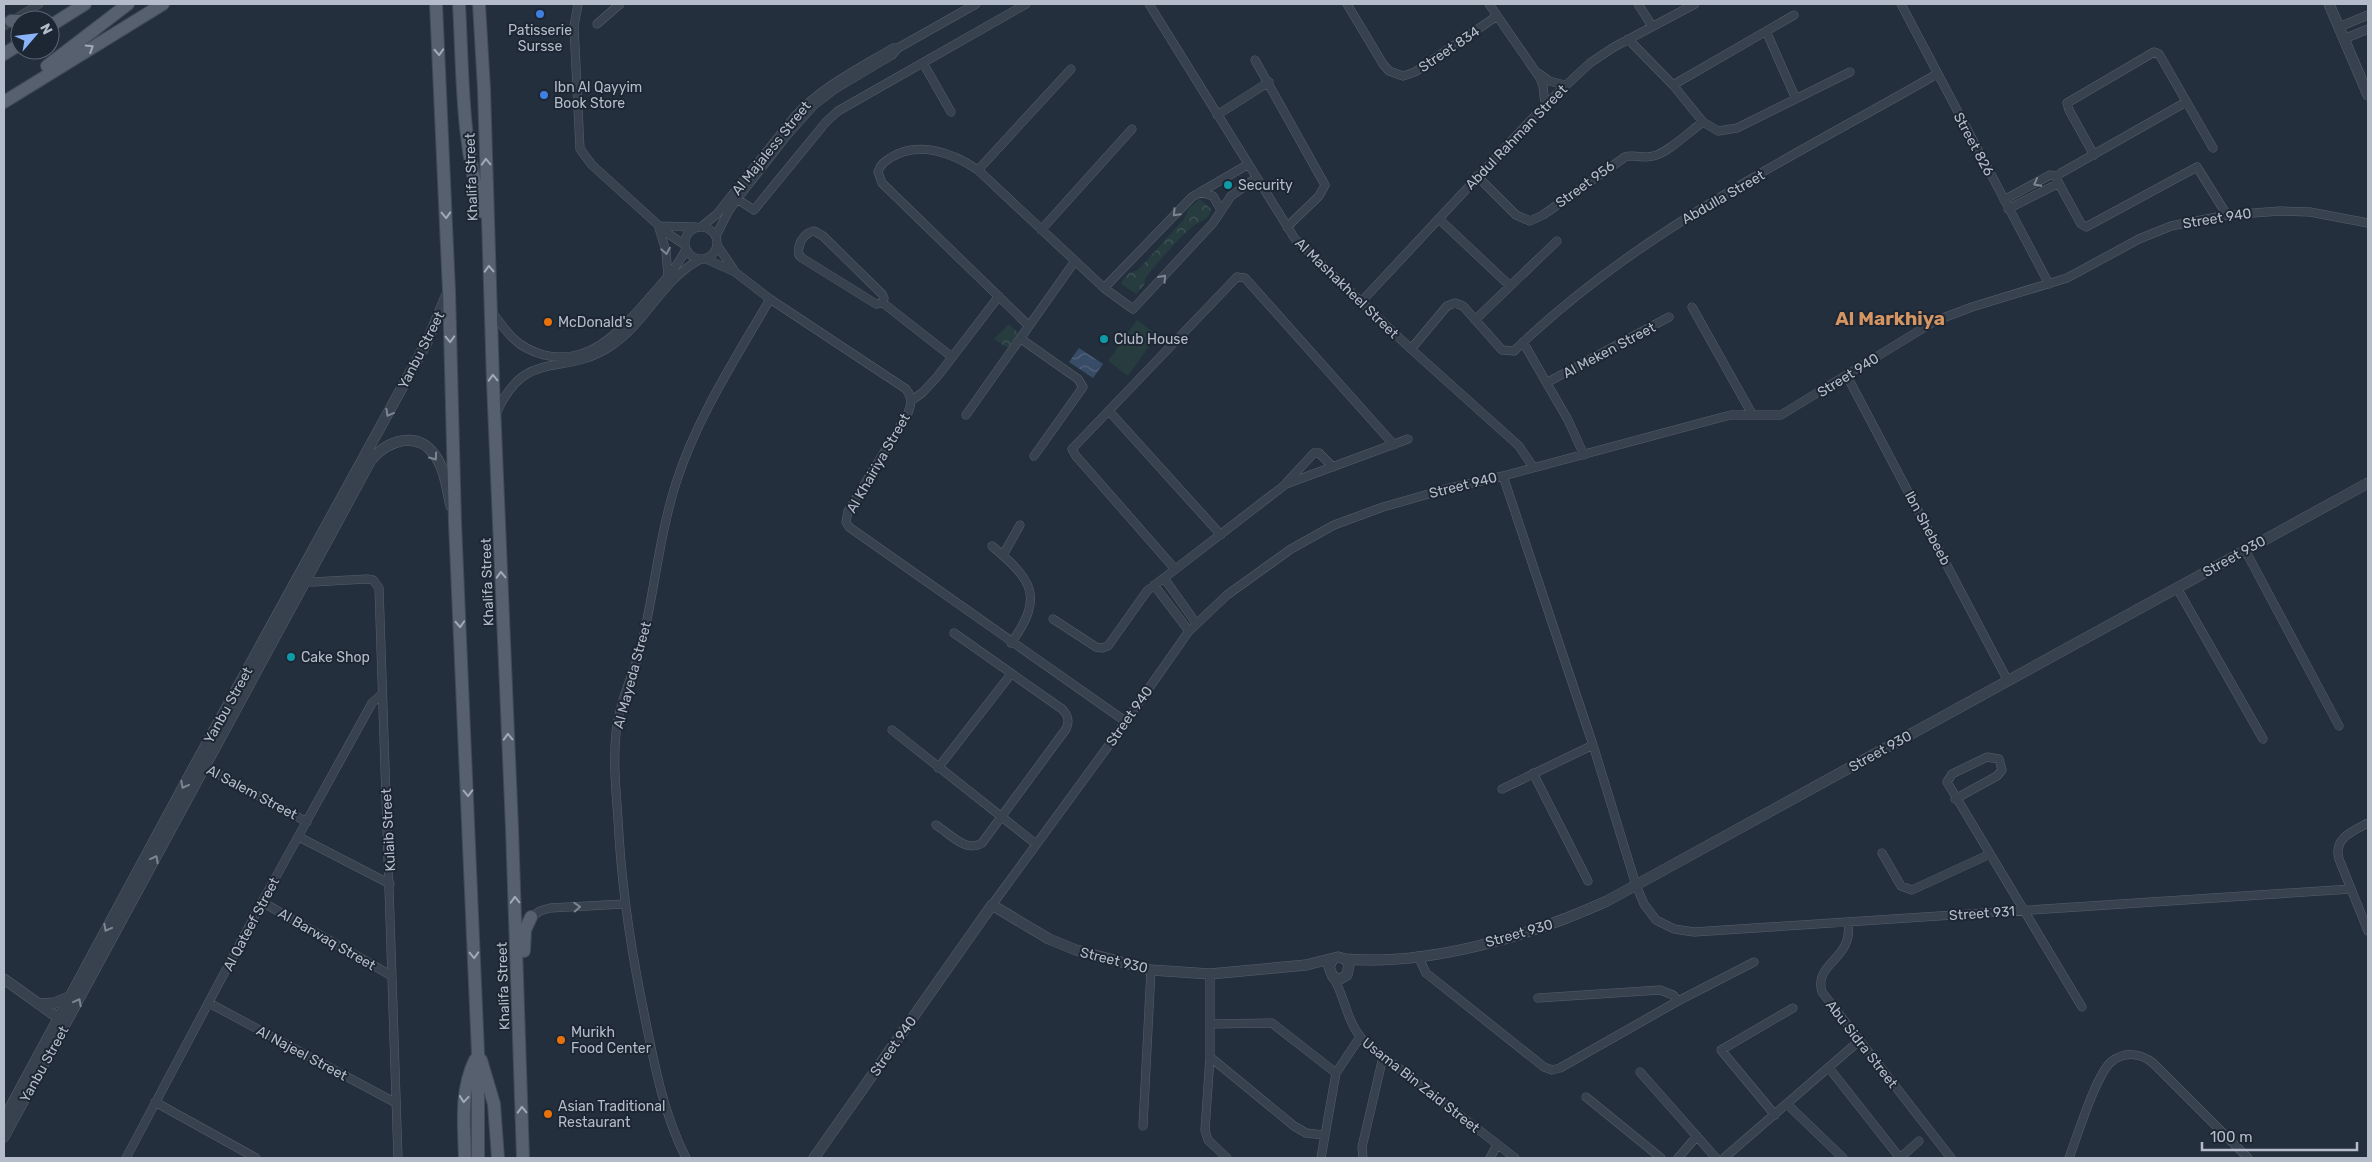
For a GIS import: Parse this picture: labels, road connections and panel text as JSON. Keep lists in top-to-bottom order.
{
  "streets": {
    "main road": ["Khalifa Street"],
    "street": [
      "Street 834",
      "Abdul Rahman Street",
      "Street 826",
      "Al Majaless Street",
      "Street 956",
      "Abdulla Street",
      "Street 940",
      "Al Mashakheel Street",
      "Yanbu Street",
      "Al Meken Street",
      "Al Khairiya Street",
      "Ibn Shebeeb",
      "Street 930",
      "Al Mayeda Street",
      "Al Salem Street",
      "Kulaib Street",
      "Street 931",
      "Al Qateef Street",
      "Al Barwaq Street",
      "Abu Sidra Street",
      "Al Najeel Street",
      "Usama Bin Zaid Street"
    ]
  },
  "crossings": [
    ["Abdul Rahman Street", "Street 956"],
    ["Abdul Rahman Street", "Al Mashakheel Street"],
    ["Street 826", "Abdulla Street"],
    ["Street 826", "Street 940"],
    ["Al Majaless Street", "Al Khairiya Street"],
    ["Khalifa Street", "Yanbu Street"],
    ["Abdulla Street", "Al Mashakheel Street"],
    ["Street 940", "Al Mashakheel Street"],
    ["Street 940", "Al Khairiya Street"],
    ["Street 940", "Ibn Shebeeb"],
    ["Street 940", "Street 930"],
    ["Street 940", "Street 931"],
    ["Yanbu Street", "Al Salem Street"],
    ["Yanbu Street", "Kulaib Street"],
    ["Al Khairiya Street", "Al Mayeda Street"],
    ["Ibn Shebeeb", "Street 930"],
    ["Street 930", "Street 931"],
    ["Street 930", "Usama Bin Zaid Street"],
    ["Al Salem Street", "Al Qateef Street"],
    ["Kulaib Street", "Al Qateef Street"],
    ["Kulaib Street", "Al Barwaq Street"],
    ["Kulaib Street", "Al Najeel Street"],
    ["Street 931", "Abu Sidra Street"],
    ["Al Qateef Street", "Al Barwaq Street"],
    ["Al Qateef Street", "Al Najeel Street"]
  ],
  "districts": ["Al Markhiya"],
  "places": [
    "Patisserie Sursse",
    "Ibn Al Qayyim Book Store",
    "Security",
    "McDonald's",
    "Club House",
    "Cake Shop",
    "Murikh Food Center",
    "Asian Traditional Restaurant"
  ],
  "scale_bar": "100 m",
  "north": "top right"
}
